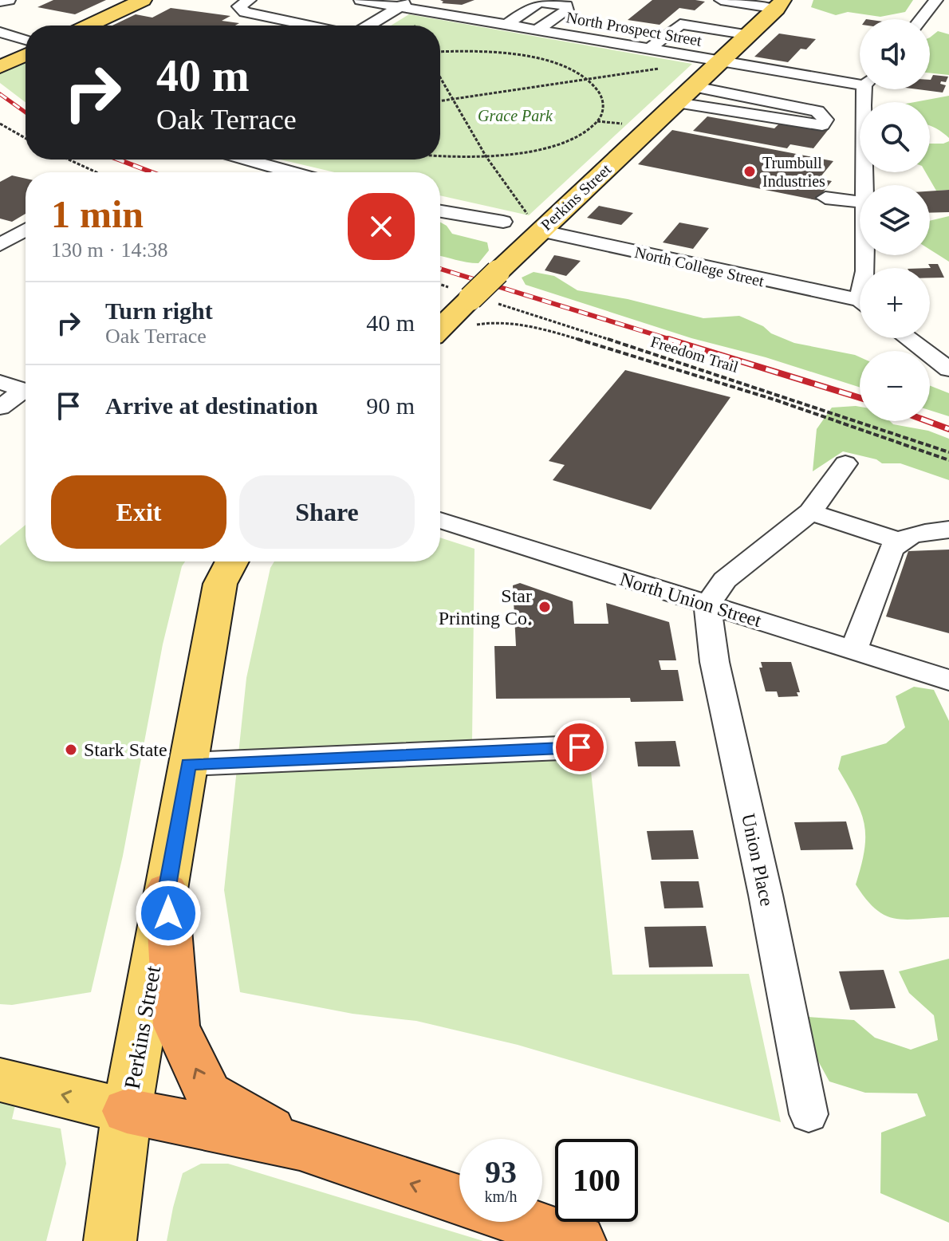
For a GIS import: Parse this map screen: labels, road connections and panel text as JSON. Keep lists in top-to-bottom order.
{
  "streets": {
    "main road": ["Perkins Street"],
    "street": [
      "North Prospect Street",
      "North College Street",
      "North Union Street",
      "Union Place"
    ],
    "path": ["Freedom Trail"]
  },
  "crossings": [
    ["North Prospect Street", "Perkins Street"],
    ["Perkins Street", "North College Street"],
    ["Perkins Street", "Freedom Trail"],
    ["North Union Street", "Union Place"]
  ],
  "parks": ["Grace Park"],
  "places": ["Trumbull Industries", "Star Printing Co.", "Stark State"],
  "page": {
    "map_buttons": ["+", "−"],
    "turn": ["40 m", "Oak Terrace"],
    "heading": ["1 min", "130 m · 14:38"],
    "list": [
      {
        "name": "Turn right",
        "note": "Oak Terrace",
        "value": "40 m"
      },
      {
        "name": "Arrive at destination",
        "value": "90 m"
      }
    ],
    "buttons": ["Exit", "Share"],
    "speed": "93 km/h",
    "limit": "100"
  }
}
